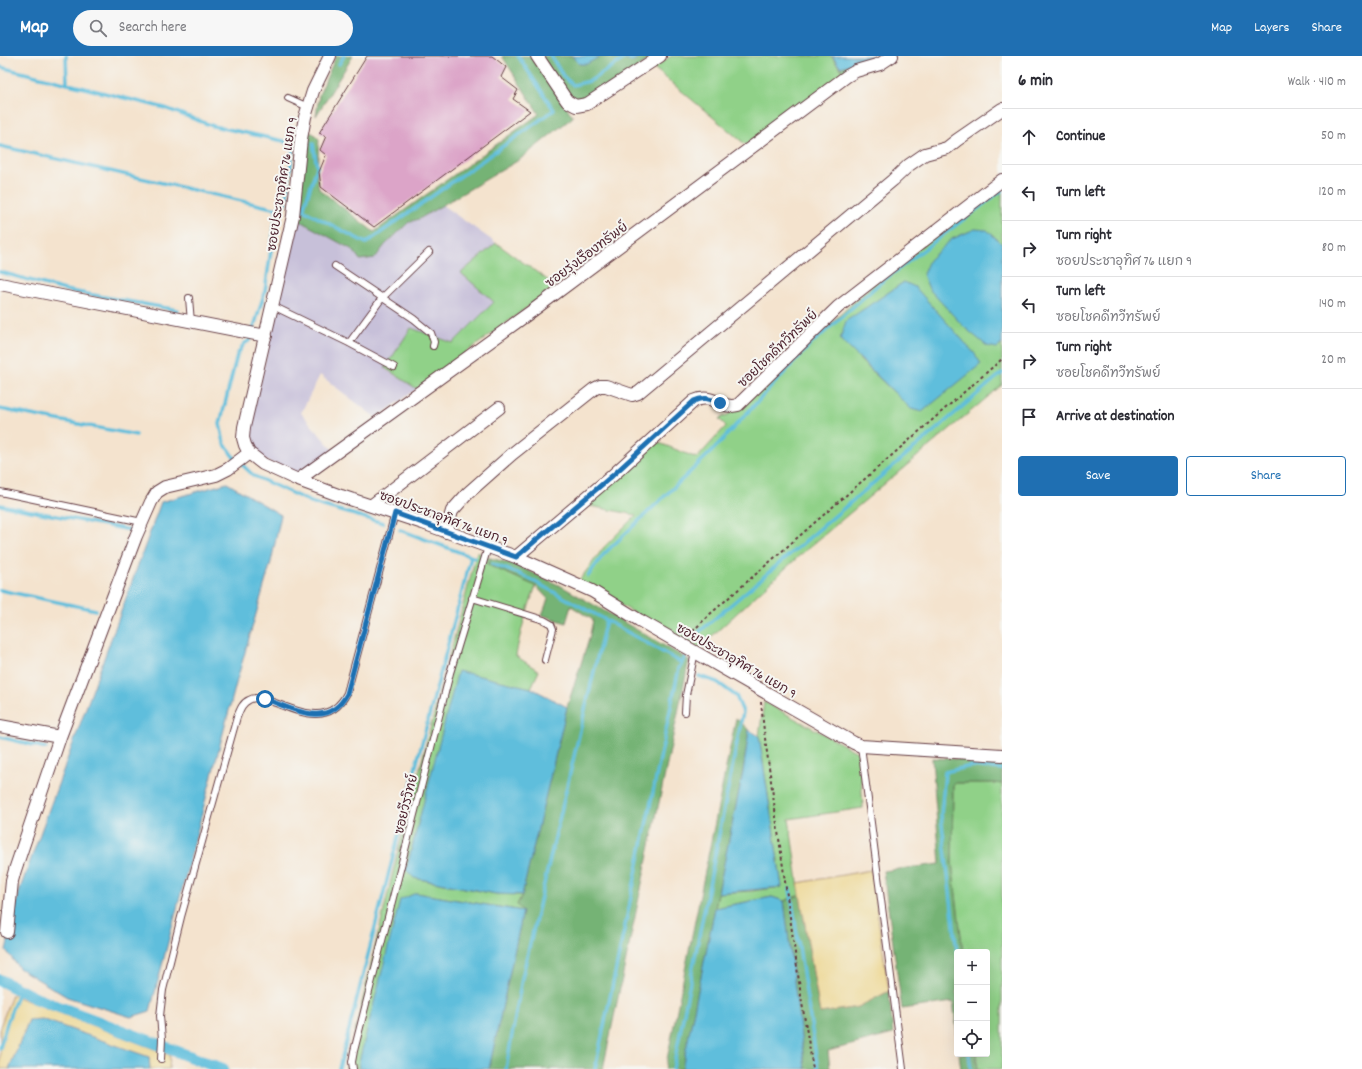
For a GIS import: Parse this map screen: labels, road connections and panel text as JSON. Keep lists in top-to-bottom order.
{
  "streets": {
    "street": ["ซอยประชาอุทิศ 76 แยก 9", "ซอยรุ่งเรืองทรัพย์", "ซอยโชคดีทวีทรัพย์"],
    "lane": ["ซอยวีรวิทย์"]
  },
  "crossings": [
    ["ซอยประชาอุทิศ 76 แยก 9", "ซอยรุ่งเรืองทรัพย์"],
    ["ซอยประชาอุทิศ 76 แยก 9", "ซอยโชคดีทวีทรัพย์"],
    ["ซอยประชาอุทิศ 76 แยก 9", "ซอยวีรวิทย์"]
  ],
  "page": {
    "header": "Map",
    "search": "Search here",
    "nav": ["Map", "Layers", "Share"],
    "heading": ["6 min", "Walk · 410 m"],
    "list": [
      ["Continue", "50 m"],
      ["Turn left", "120 m"],
      ["Turn right", "ซอยประชาอุทิศ 76 แยก 9", "80 m"],
      ["Turn left", "ซอยโชคดีทวีทรัพย์", "140 m"],
      ["Turn right", "ซอยโชคดีทวีทรัพย์", "20 m"],
      "Arrive at destination"
    ],
    "buttons": ["Save", "Share"],
    "map_buttons": ["+", "−"]
  }
}
